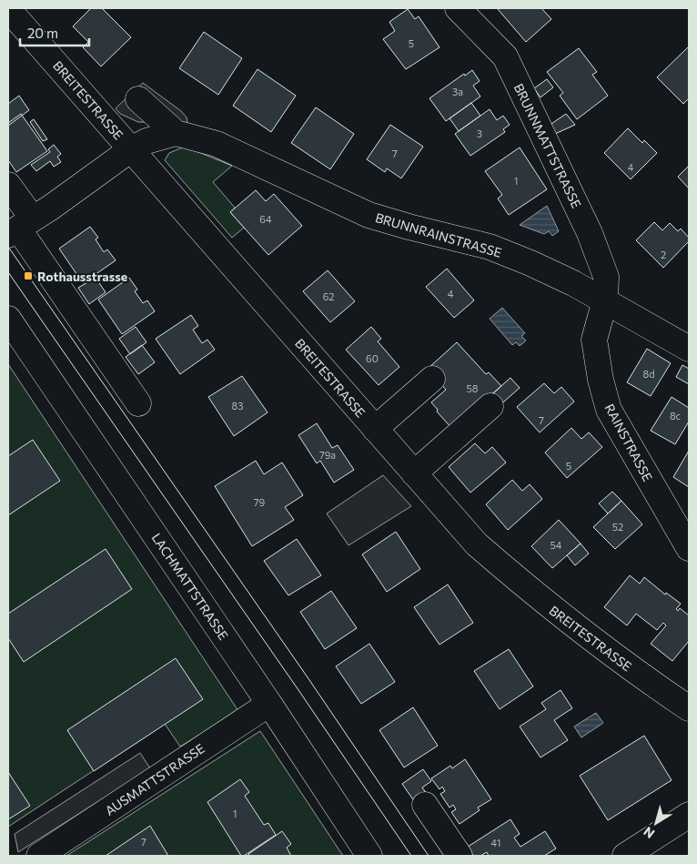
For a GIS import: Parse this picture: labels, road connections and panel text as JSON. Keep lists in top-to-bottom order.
{
  "streets": {
    "street": [
      "BREITESTRASSE",
      "BRUNNMATTSTRASSE",
      "BRUNNRAINSTRASSE",
      "RAINSTRASSE",
      "LACHMATTSTRASSE",
      "AUSMATTSTRASSE"
    ]
  },
  "crossings": [
    ["BRUNNMATTSTRASSE", "BRUNNRAINSTRASSE"],
    ["BRUNNMATTSTRASSE", "RAINSTRASSE"],
    ["BRUNNRAINSTRASSE", "RAINSTRASSE"],
    ["LACHMATTSTRASSE", "AUSMATTSTRASSE"]
  ],
  "places": {
    "transit": ["Rothausstrasse"]
  },
  "house_numbers": [
    "5",
    "3a",
    "3",
    "7",
    "4",
    "1",
    "64",
    "2",
    "4",
    "62",
    "60",
    "8d",
    "58",
    "83",
    "8c",
    "7",
    "79a",
    "5",
    "79",
    "52",
    "54",
    "1",
    "7",
    "41"
  ],
  "scale_bar": "20 m",
  "north": "bottom left"
}
